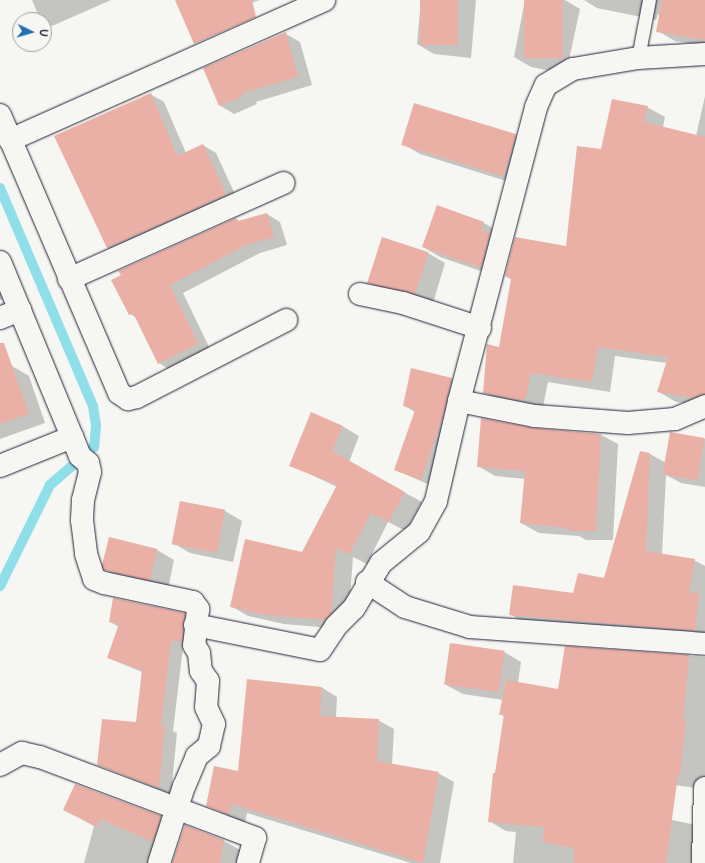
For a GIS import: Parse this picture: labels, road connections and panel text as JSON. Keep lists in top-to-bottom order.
{
  "north": "right"
}
